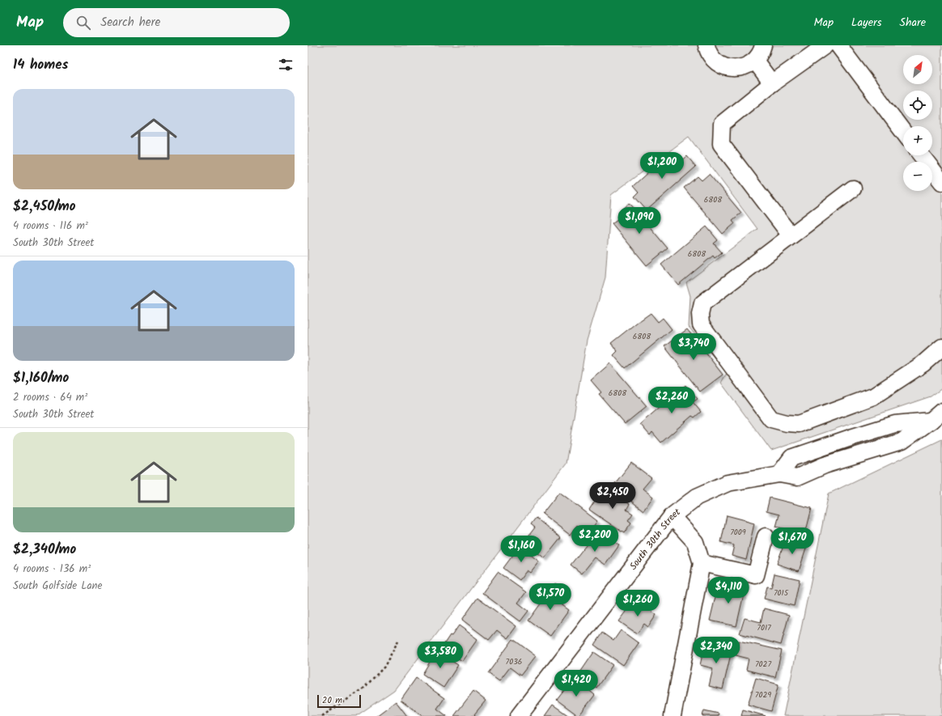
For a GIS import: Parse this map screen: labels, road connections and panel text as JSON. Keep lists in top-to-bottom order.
{
  "streets": {
    "street": ["South 30th Street"]
  },
  "house_numbers": [
    "6808",
    "6808",
    "6808",
    "6808",
    "7009",
    "7015",
    "7017",
    "7036",
    "7027",
    "7029"
  ],
  "scale_bar": "20 m",
  "north": "top right",
  "page": {
    "header": "Map",
    "search": "Search here",
    "nav": ["Map", "Layers", "Share"],
    "heading": "14 homes",
    "map_buttons": ["+", "−"],
    "list": [
      {
        "name": "$2,450/mo",
        "note": "4 rooms · 116 m² · South 30th Street"
      },
      {
        "name": "$1,160/mo",
        "note": "2 rooms · 64 m² · South 30th Street"
      },
      {
        "name": "$2,340/mo",
        "note": "4 rooms · 136 m² · South Golfside Lane"
      }
    ],
    "price": [
      "$1,200",
      "$1,090",
      "$3,740",
      "$2,260",
      "$2,450",
      "$2,200",
      "$1,670",
      "$1,160",
      "$4,110",
      "$1,570",
      "$1,260",
      "$2,340",
      "$3,580",
      "$1,420"
    ],
    "scale": "20 m"
  }
}
